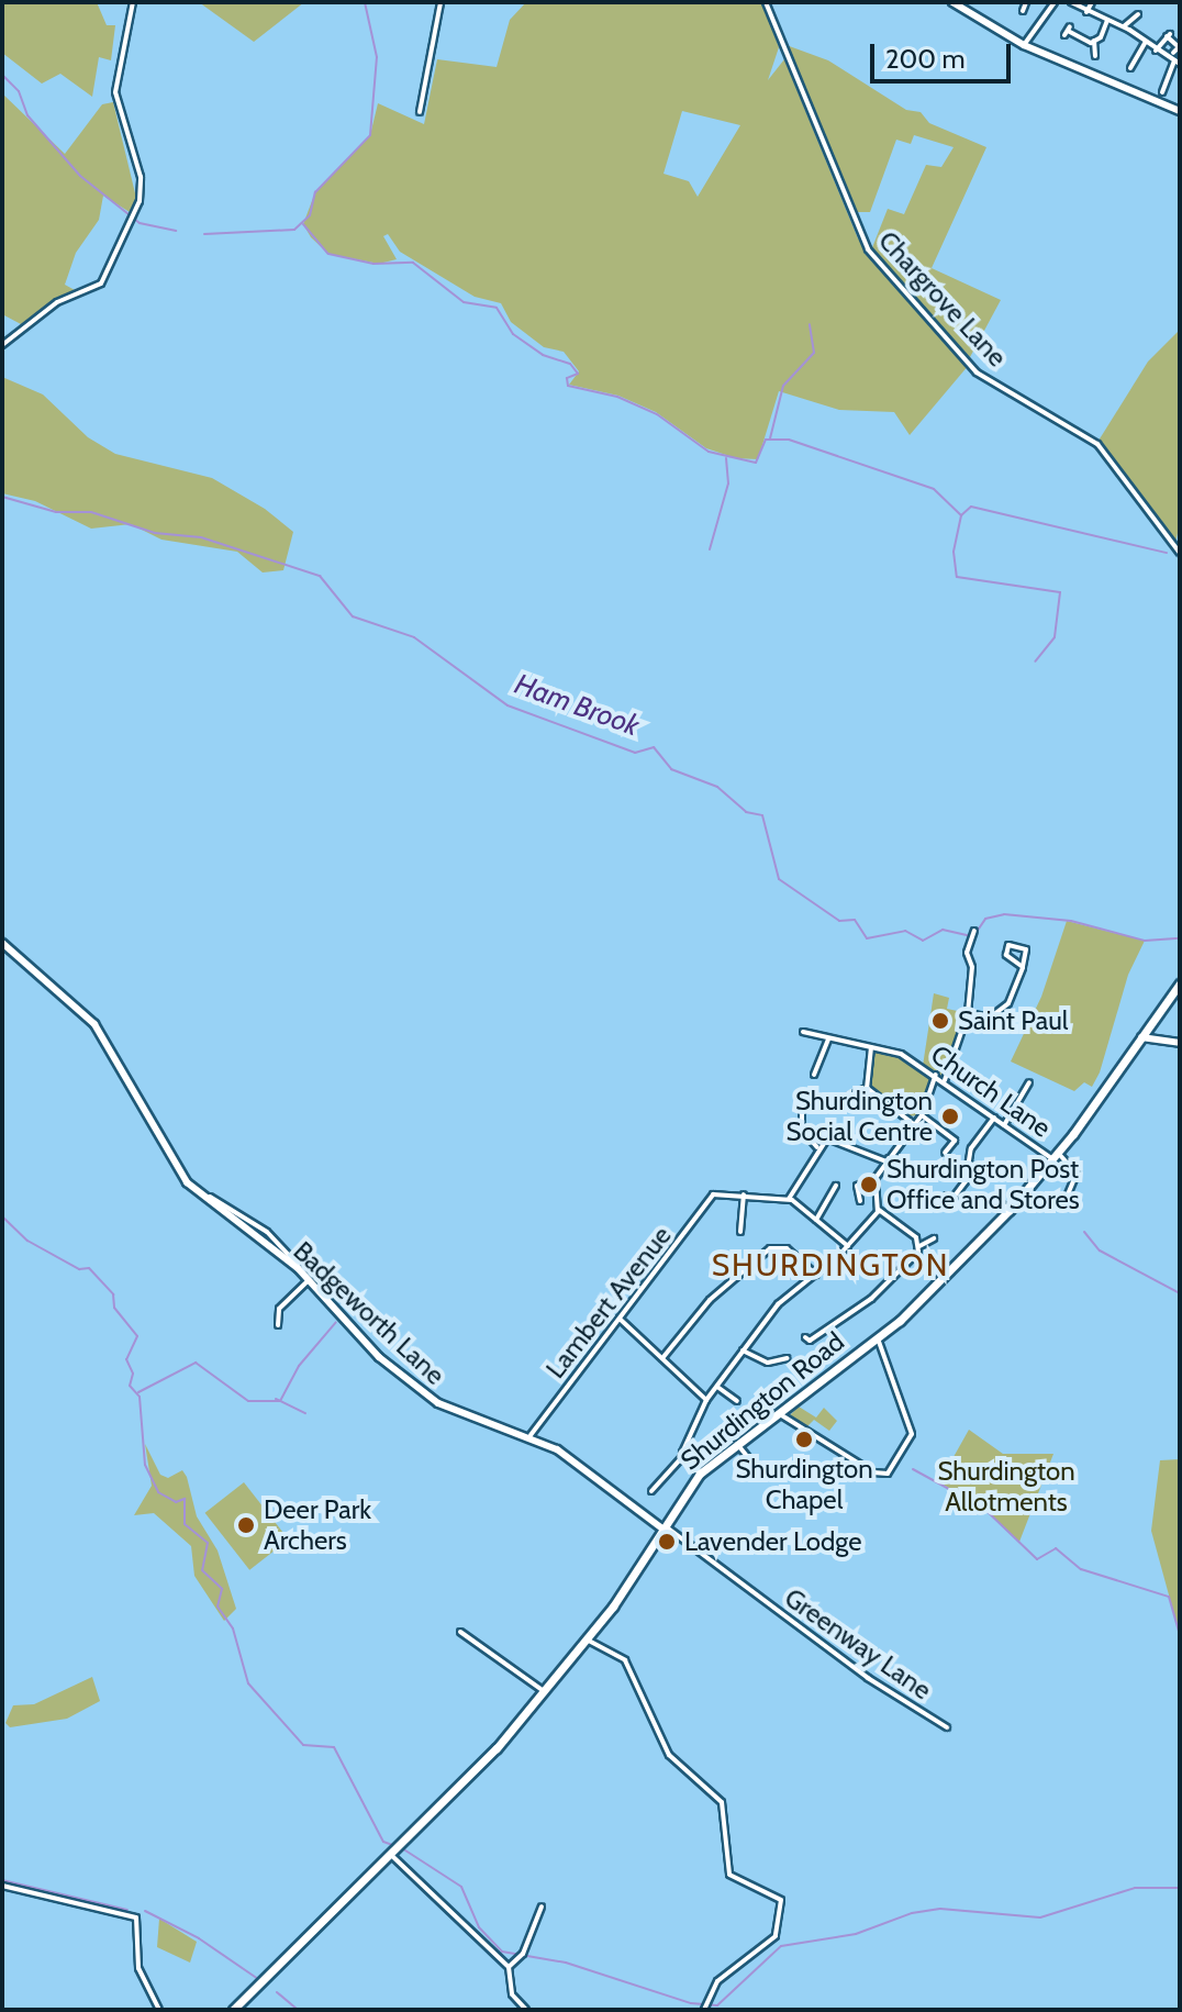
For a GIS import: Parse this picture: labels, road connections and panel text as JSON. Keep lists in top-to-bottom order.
{
  "streets": {
    "main road": ["Shurdington Road"],
    "street": [
      "Chargrove Lane",
      "Church Lane",
      "Lambert Avenue",
      "Badgeworth Lane",
      "Greenway Lane"
    ]
  },
  "crossings": [
    ["Church Lane", "Shurdington Road"],
    ["Lambert Avenue", "Badgeworth Lane"],
    ["Badgeworth Lane", "Shurdington Road"],
    ["Badgeworth Lane", "Greenway Lane"],
    ["Shurdington Road", "Greenway Lane"]
  ],
  "districts": ["SHURDINGTON"],
  "water": ["Ham Brook"],
  "parks": ["Shurdington Allotments"],
  "places": [
    "Saint Paul",
    "Shurdington Social Centre",
    "Shurdington Post Office and Stores",
    "Shurdington Chapel",
    "Deer Park Archers",
    "Lavender Lodge"
  ],
  "scale_bar": "200 m"
}
